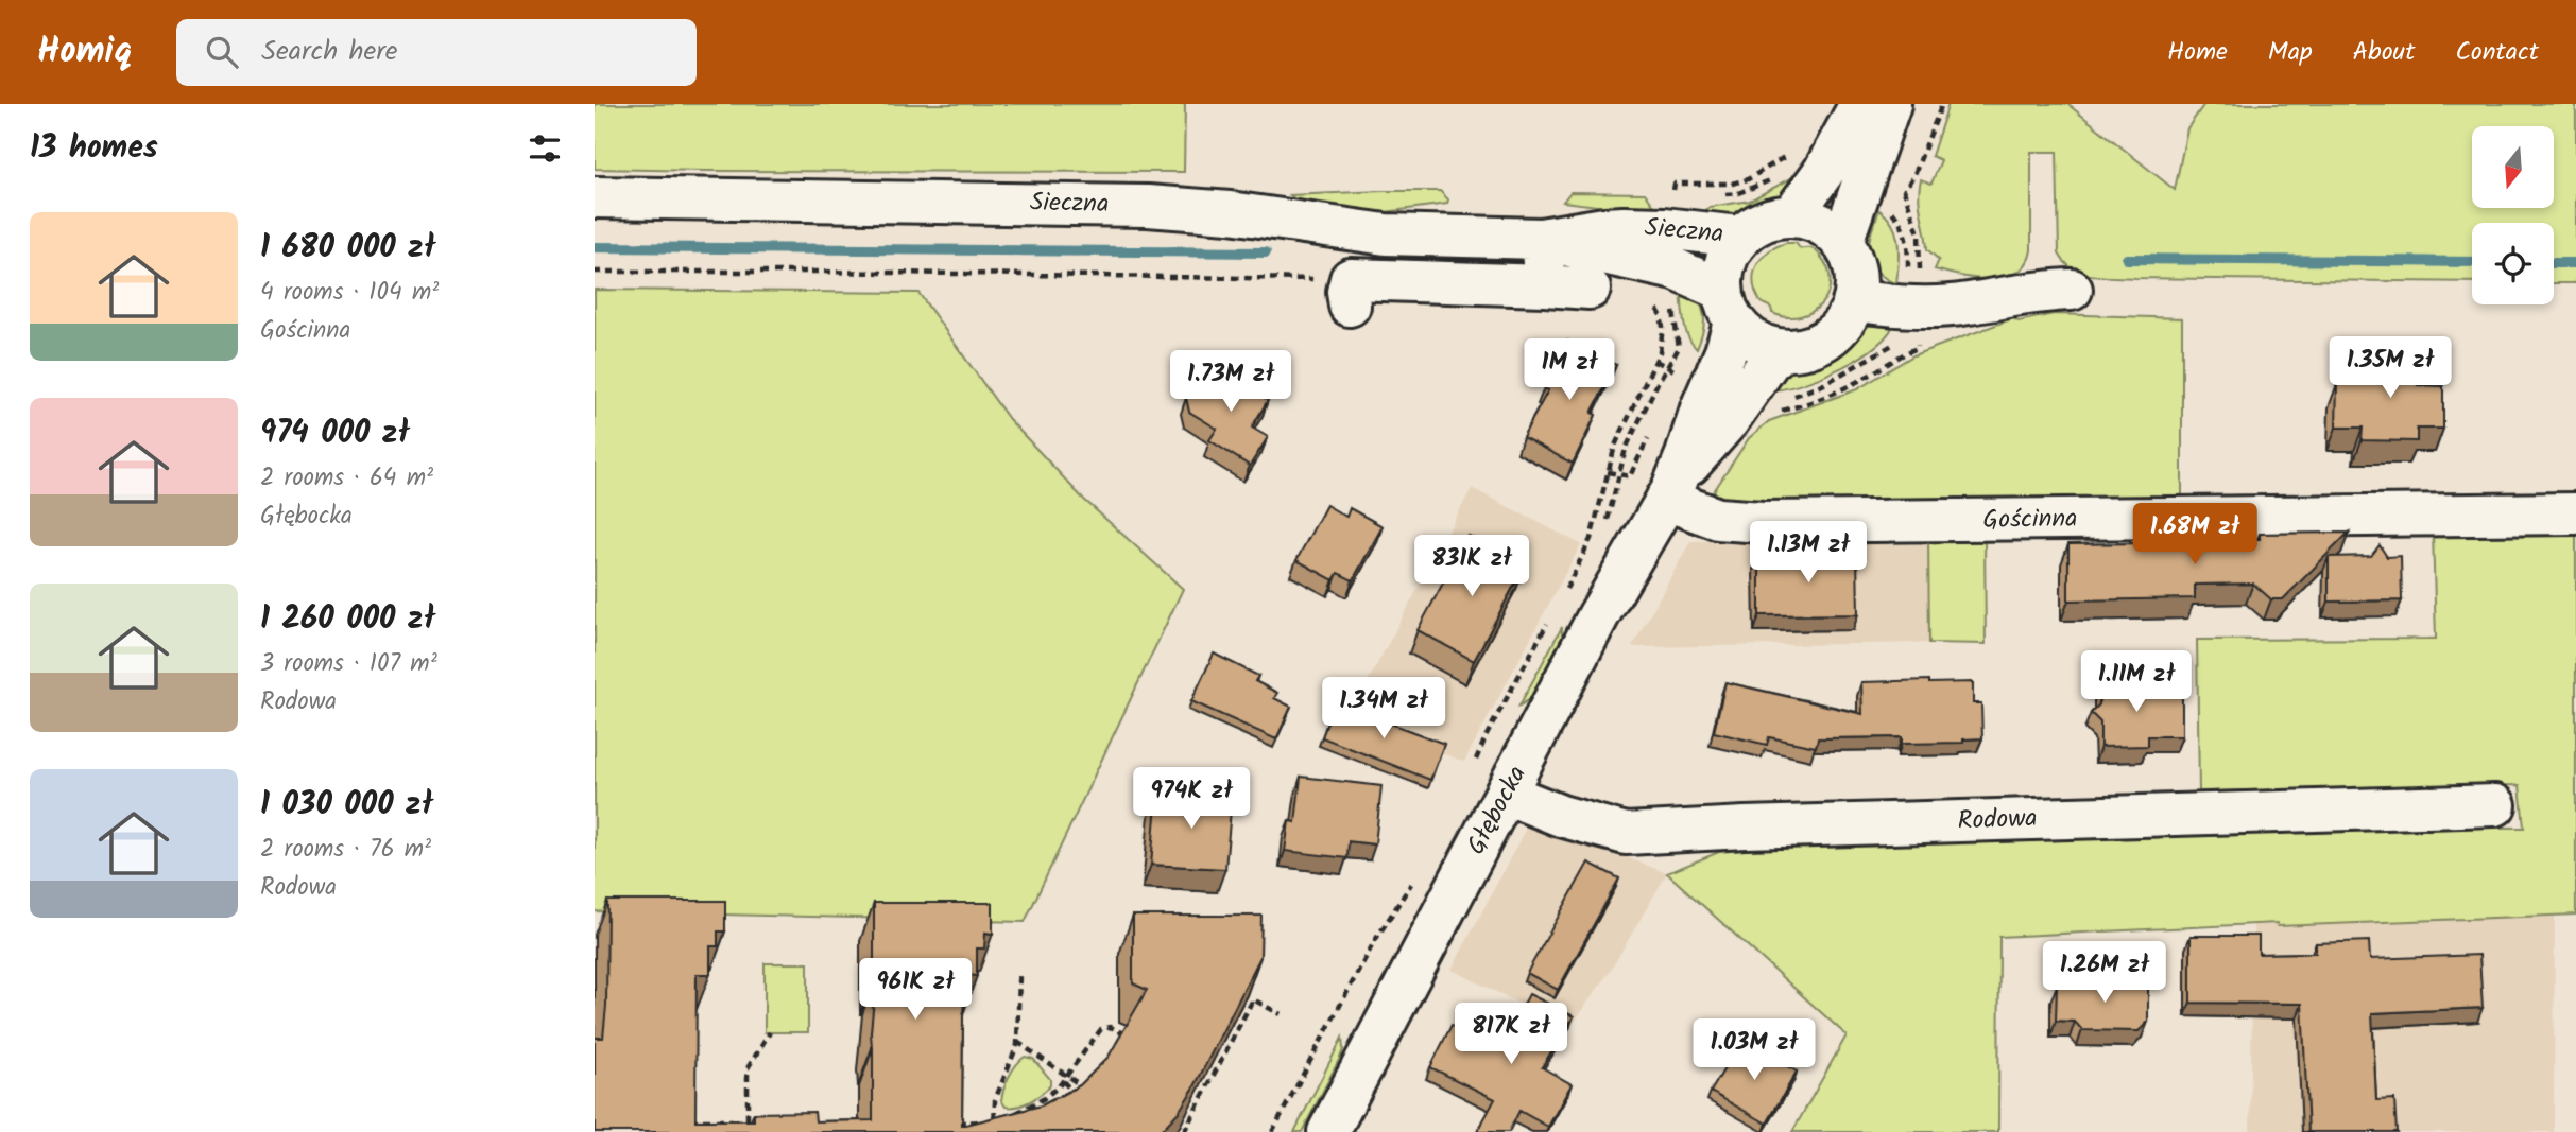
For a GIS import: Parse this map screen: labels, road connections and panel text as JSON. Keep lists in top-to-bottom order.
{
  "streets": {
    "street": [
      "Sieczna",
      "Gościnna",
      "Głębocka",
      "Rodowa"
    ]
  },
  "crossings": [
    ["Sieczna", "Głębocka"],
    ["Gościnna", "Głębocka"],
    ["Głębocka", "Rodowa"]
  ],
  "north": "bottom",
  "page": {
    "header": "Homiq",
    "search": "Search here",
    "nav": [
      "Home",
      "Map",
      "About",
      "Contact"
    ],
    "heading": "13 homes",
    "list": [
      {
        "name": "1 680 000 zł",
        "note": "4 rooms · 104 m² · Gościnna"
      },
      {
        "name": "974 000 zł",
        "note": "2 rooms · 64 m² · Głębocka"
      },
      {
        "name": "1 260 000 zł",
        "note": "3 rooms · 107 m² · Rodowa"
      },
      {
        "name": "1 030 000 zł",
        "note": "2 rooms · 76 m² · Rodowa"
      }
    ],
    "price": [
      "1.35M zł",
      "1M zł",
      "1.73M zł",
      "1.68M zł",
      "1.13M zł",
      "831K zł",
      "1.11M zł",
      "1.34M zł",
      "974K zł",
      "1.26M zł",
      "961K zł",
      "817K zł",
      "1.03M zł"
    ]
  }
}
